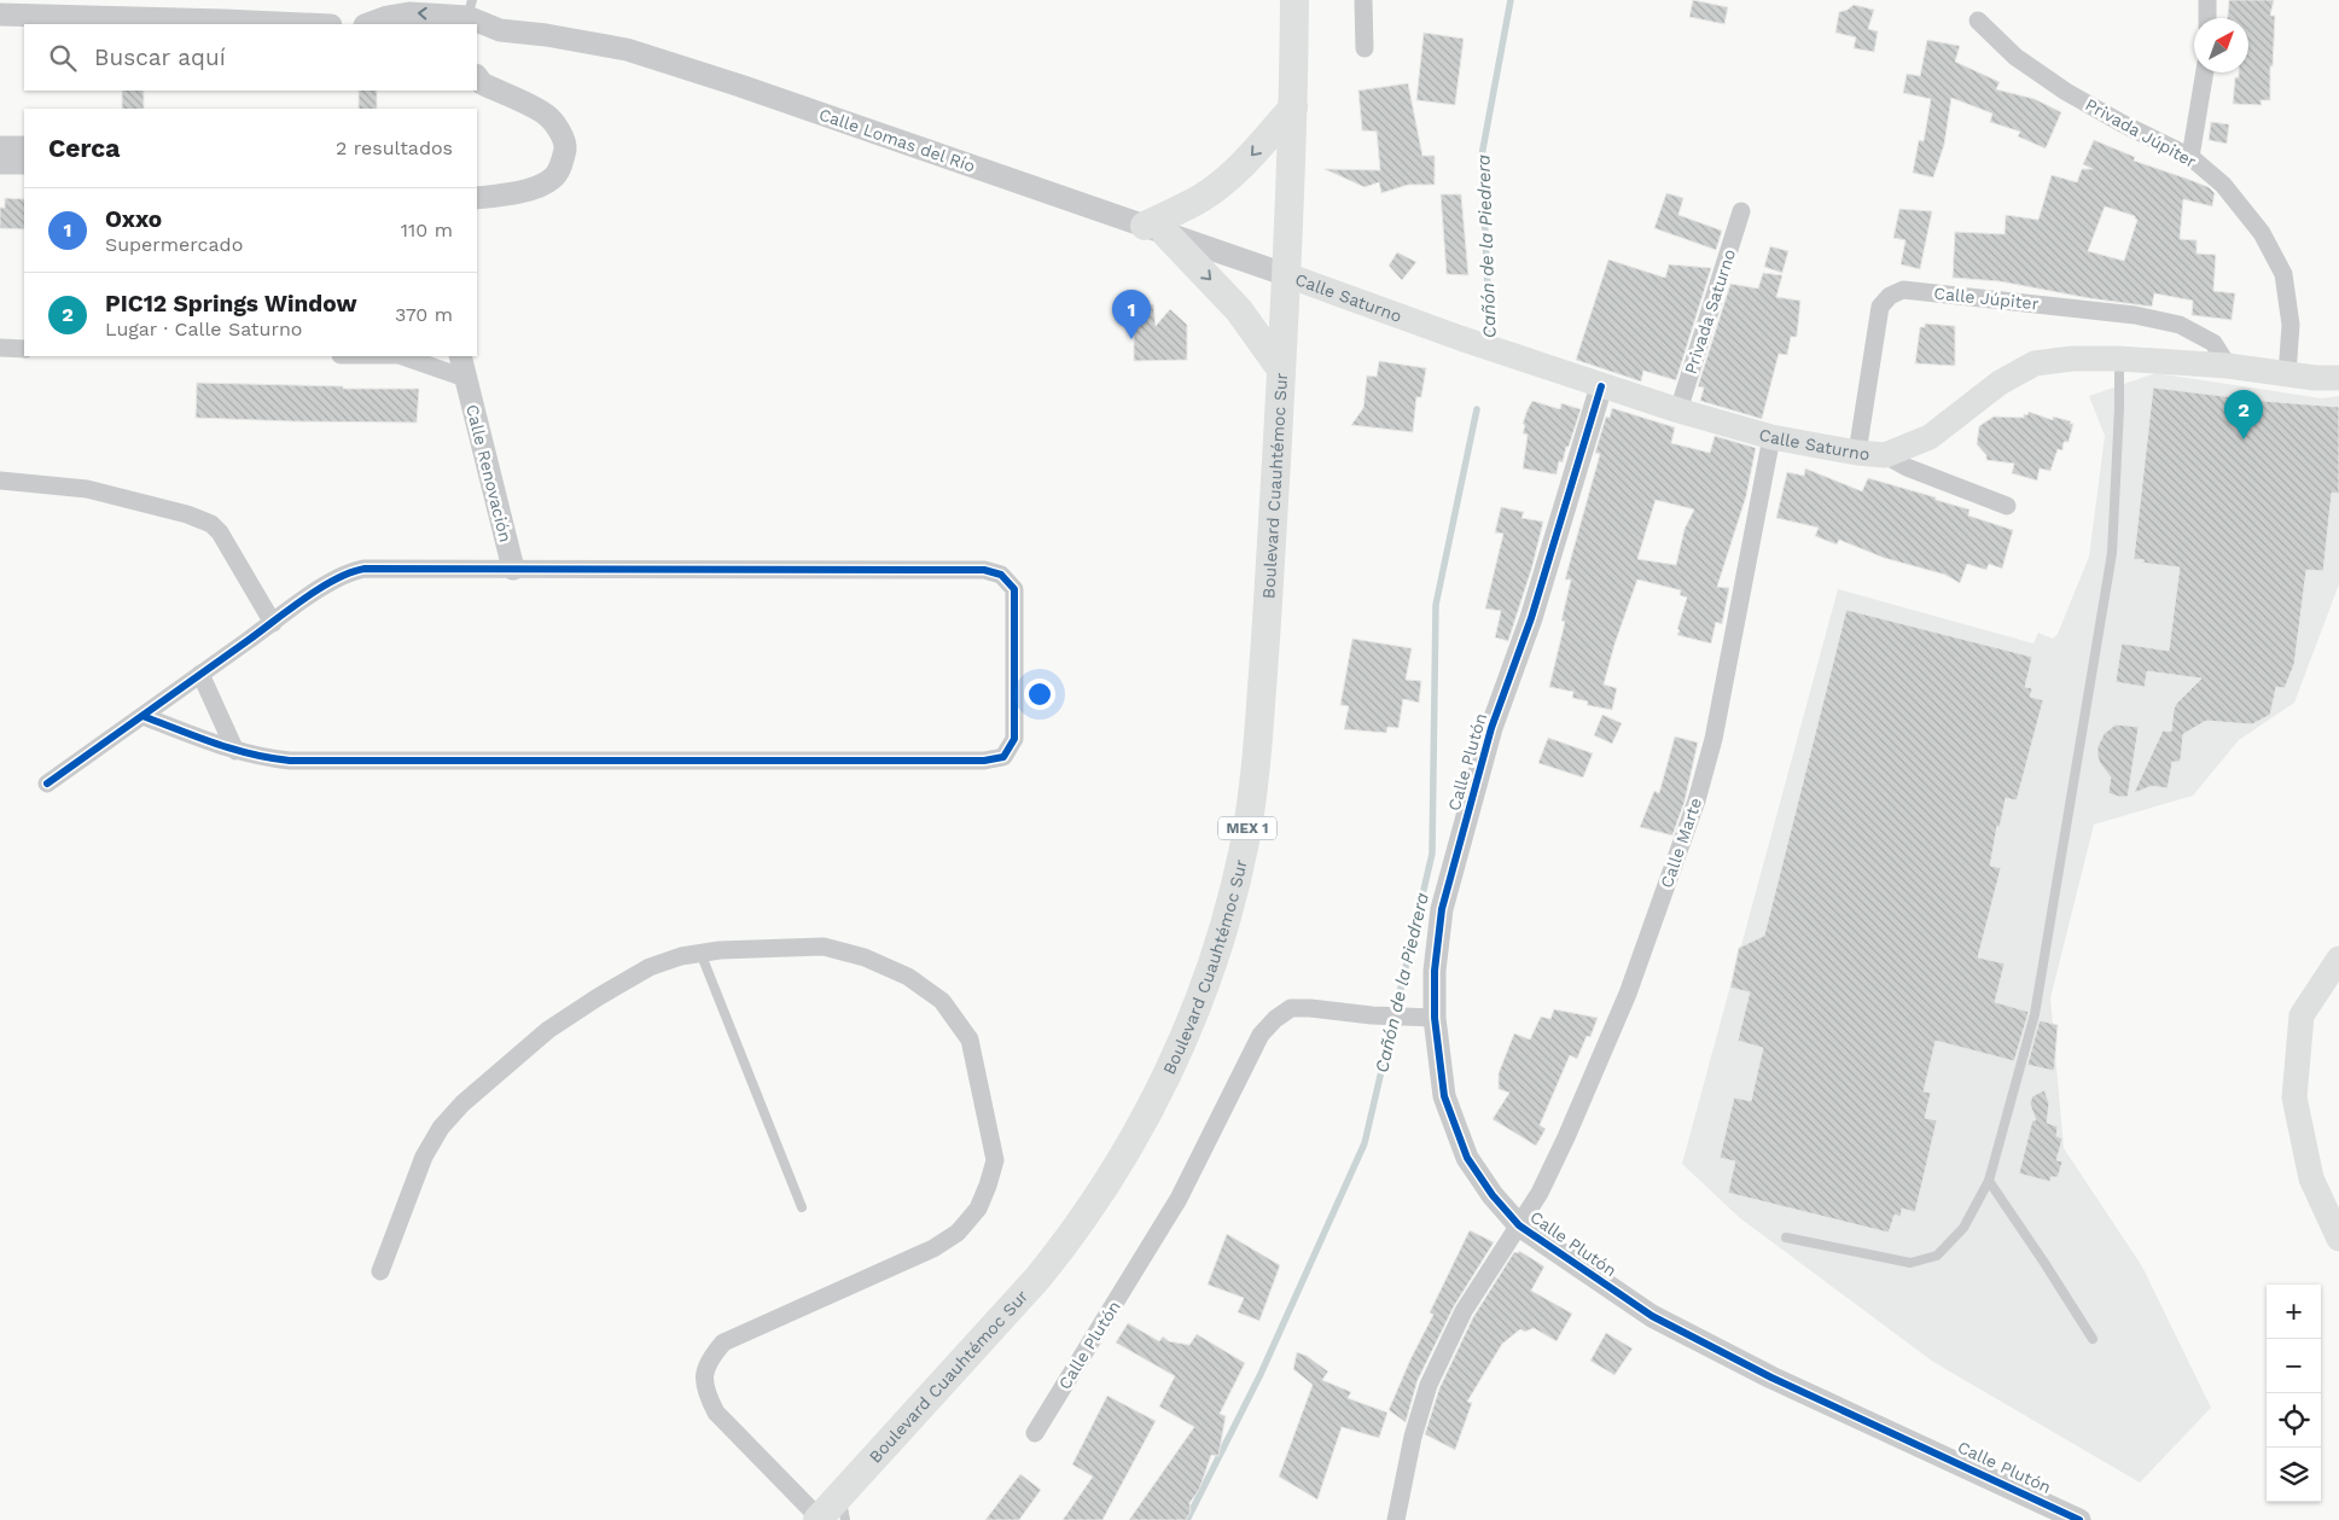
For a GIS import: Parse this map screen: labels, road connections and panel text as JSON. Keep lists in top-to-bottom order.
{
  "streets": {
    "main road": ["Calle Saturno", "Boulevard Cuauhtémoc Sur", "MEX 1"],
    "street": [
      "Privada Júpiter",
      "Calle Lomas del Río",
      "Calle Júpiter",
      "Privada Saturno",
      "Calle Renovación",
      "Calle Plutón",
      "Calle Marte"
    ]
  },
  "crossings": [
    ["Privada Júpiter", "Calle Saturno"],
    ["Calle Lomas del Río", "Calle Saturno"],
    ["Calle Lomas del Río", "Boulevard Cuauhtémoc Sur"],
    ["Calle Saturno", "Calle Júpiter"],
    ["Calle Saturno", "Privada Saturno"],
    ["Calle Saturno", "Boulevard Cuauhtémoc Sur"],
    ["Calle Saturno", "Calle Plutón"],
    ["Calle Saturno", "Calle Marte"],
    ["Calle Plutón", "Calle Marte"]
  ],
  "water": ["Cañón de la Piedrera"],
  "north": "top right",
  "page": {
    "search": "Buscar aquí",
    "heading": ["Cerca", "2 resultados"],
    "list": [
      {
        "mark": "1",
        "name": "Oxxo",
        "note": "Supermercado",
        "value": "110 m"
      },
      {
        "mark": "2",
        "name": "PIC12 Springs Window",
        "note": "Lugar · Calle Saturno",
        "value": "370 m"
      }
    ],
    "pins": ["1", "2"],
    "map_buttons": ["+", "−"]
  }
}
